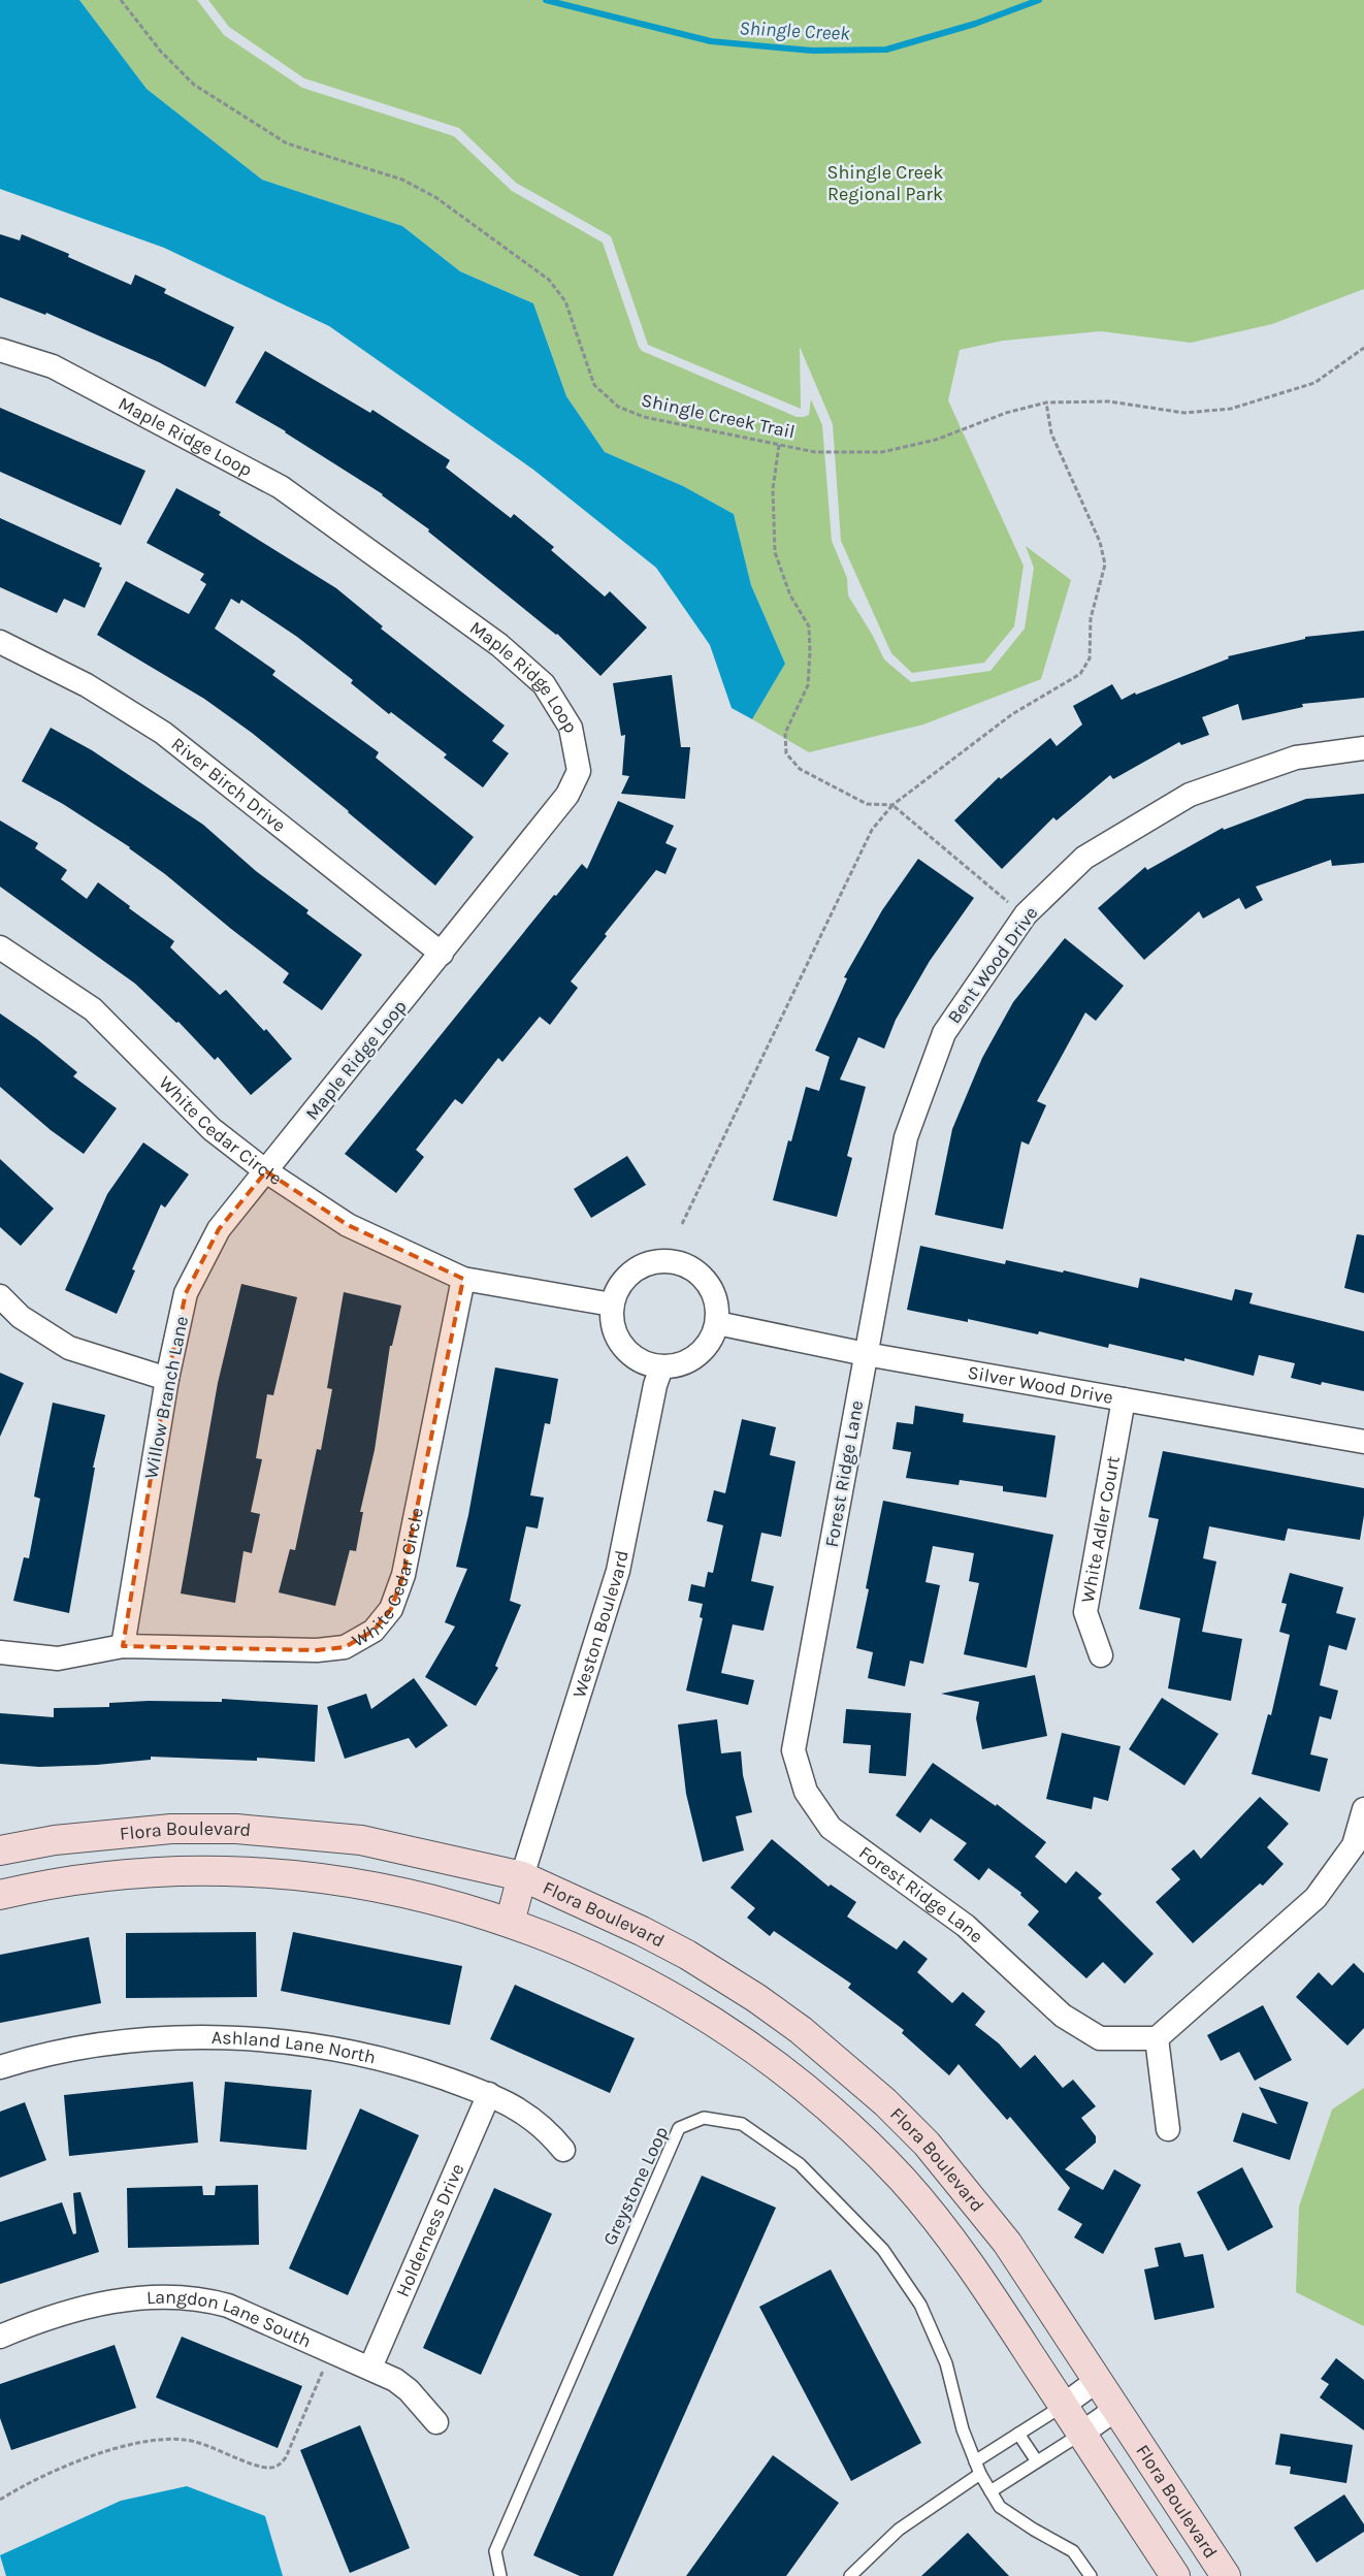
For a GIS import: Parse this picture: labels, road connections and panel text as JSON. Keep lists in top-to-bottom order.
{
  "streets": {
    "street": [
      "Maple Ridge Loop",
      "River Birch Drive",
      "Bent Wood Drive",
      "White Cedar Circle",
      "Silver Wood Drive",
      "Willow Branch Lane",
      "Forest Ridge Lane",
      "White Adler Court",
      "Weston Boulevard",
      "Flora Boulevard",
      "Ashland Lane North",
      "Holderness Drive",
      "Langdon Lane South"
    ],
    "lane": ["Greystone Loop"],
    "path": ["Shingle Creek Trail"]
  },
  "crossings": [
    ["Maple Ridge Loop", "River Birch Drive"],
    ["Maple Ridge Loop", "White Cedar Circle"],
    ["Maple Ridge Loop", "Willow Branch Lane"],
    ["Bent Wood Drive", "Silver Wood Drive"],
    ["Bent Wood Drive", "Forest Ridge Lane"],
    ["White Cedar Circle", "Silver Wood Drive"],
    ["White Cedar Circle", "Willow Branch Lane"],
    ["White Cedar Circle", "Weston Boulevard"],
    ["Silver Wood Drive", "Forest Ridge Lane"],
    ["Silver Wood Drive", "White Adler Court"],
    ["Silver Wood Drive", "Weston Boulevard"],
    ["Weston Boulevard", "Flora Boulevard"],
    ["Ashland Lane North", "Holderness Drive"],
    ["Holderness Drive", "Langdon Lane South"]
  ],
  "water": ["Shingle Creek"],
  "parks": ["Shingle Creek Regional Park"]
}
